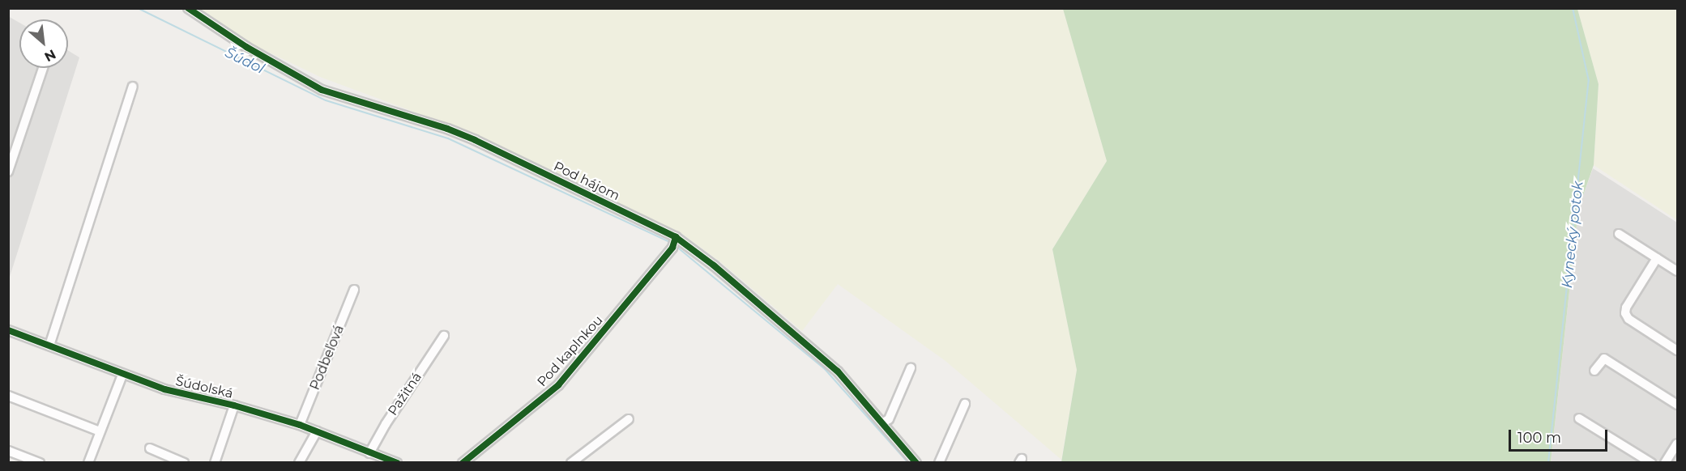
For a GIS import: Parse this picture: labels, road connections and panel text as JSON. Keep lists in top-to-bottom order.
{
  "streets": {
    "street": [
      "Pod hájom",
      "Pod kaplnkou",
      "Podbeľová",
      "Šúdolská",
      "Pažitná"
    ]
  },
  "crossings": [
    ["Pod hájom", "Pod kaplnkou"],
    ["Podbeľová", "Šúdolská"],
    ["Šúdolská", "Pažitná"]
  ],
  "water": ["Šúdol", "Kynecký potok"],
  "scale_bar": "100 m",
  "north": "bottom right"
}
